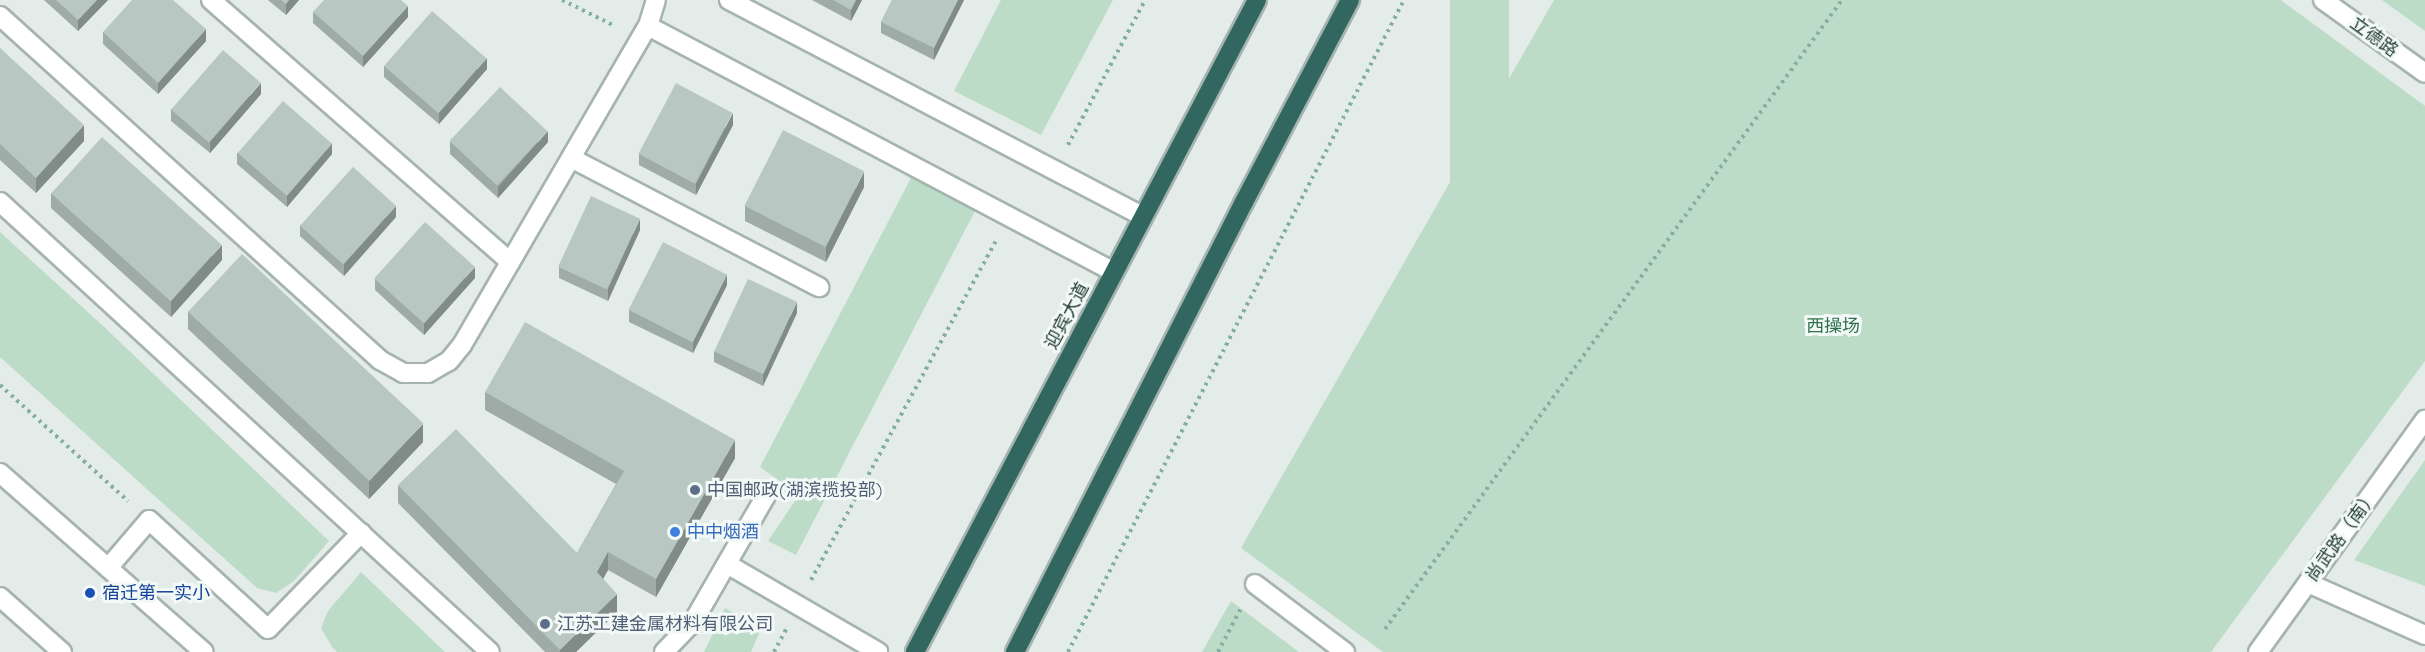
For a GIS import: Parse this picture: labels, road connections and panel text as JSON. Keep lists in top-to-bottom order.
{
  "streets": {
    "highway": ["迎宾大道"],
    "main road": ["立德路", "尚武路（南）"]
  },
  "parks": ["西操场"],
  "places": [
    "中国邮政(湖滨揽投部)",
    "中中烟酒",
    "宿迁第一实小",
    "江苏工建金属材料有限公司"
  ]
}
